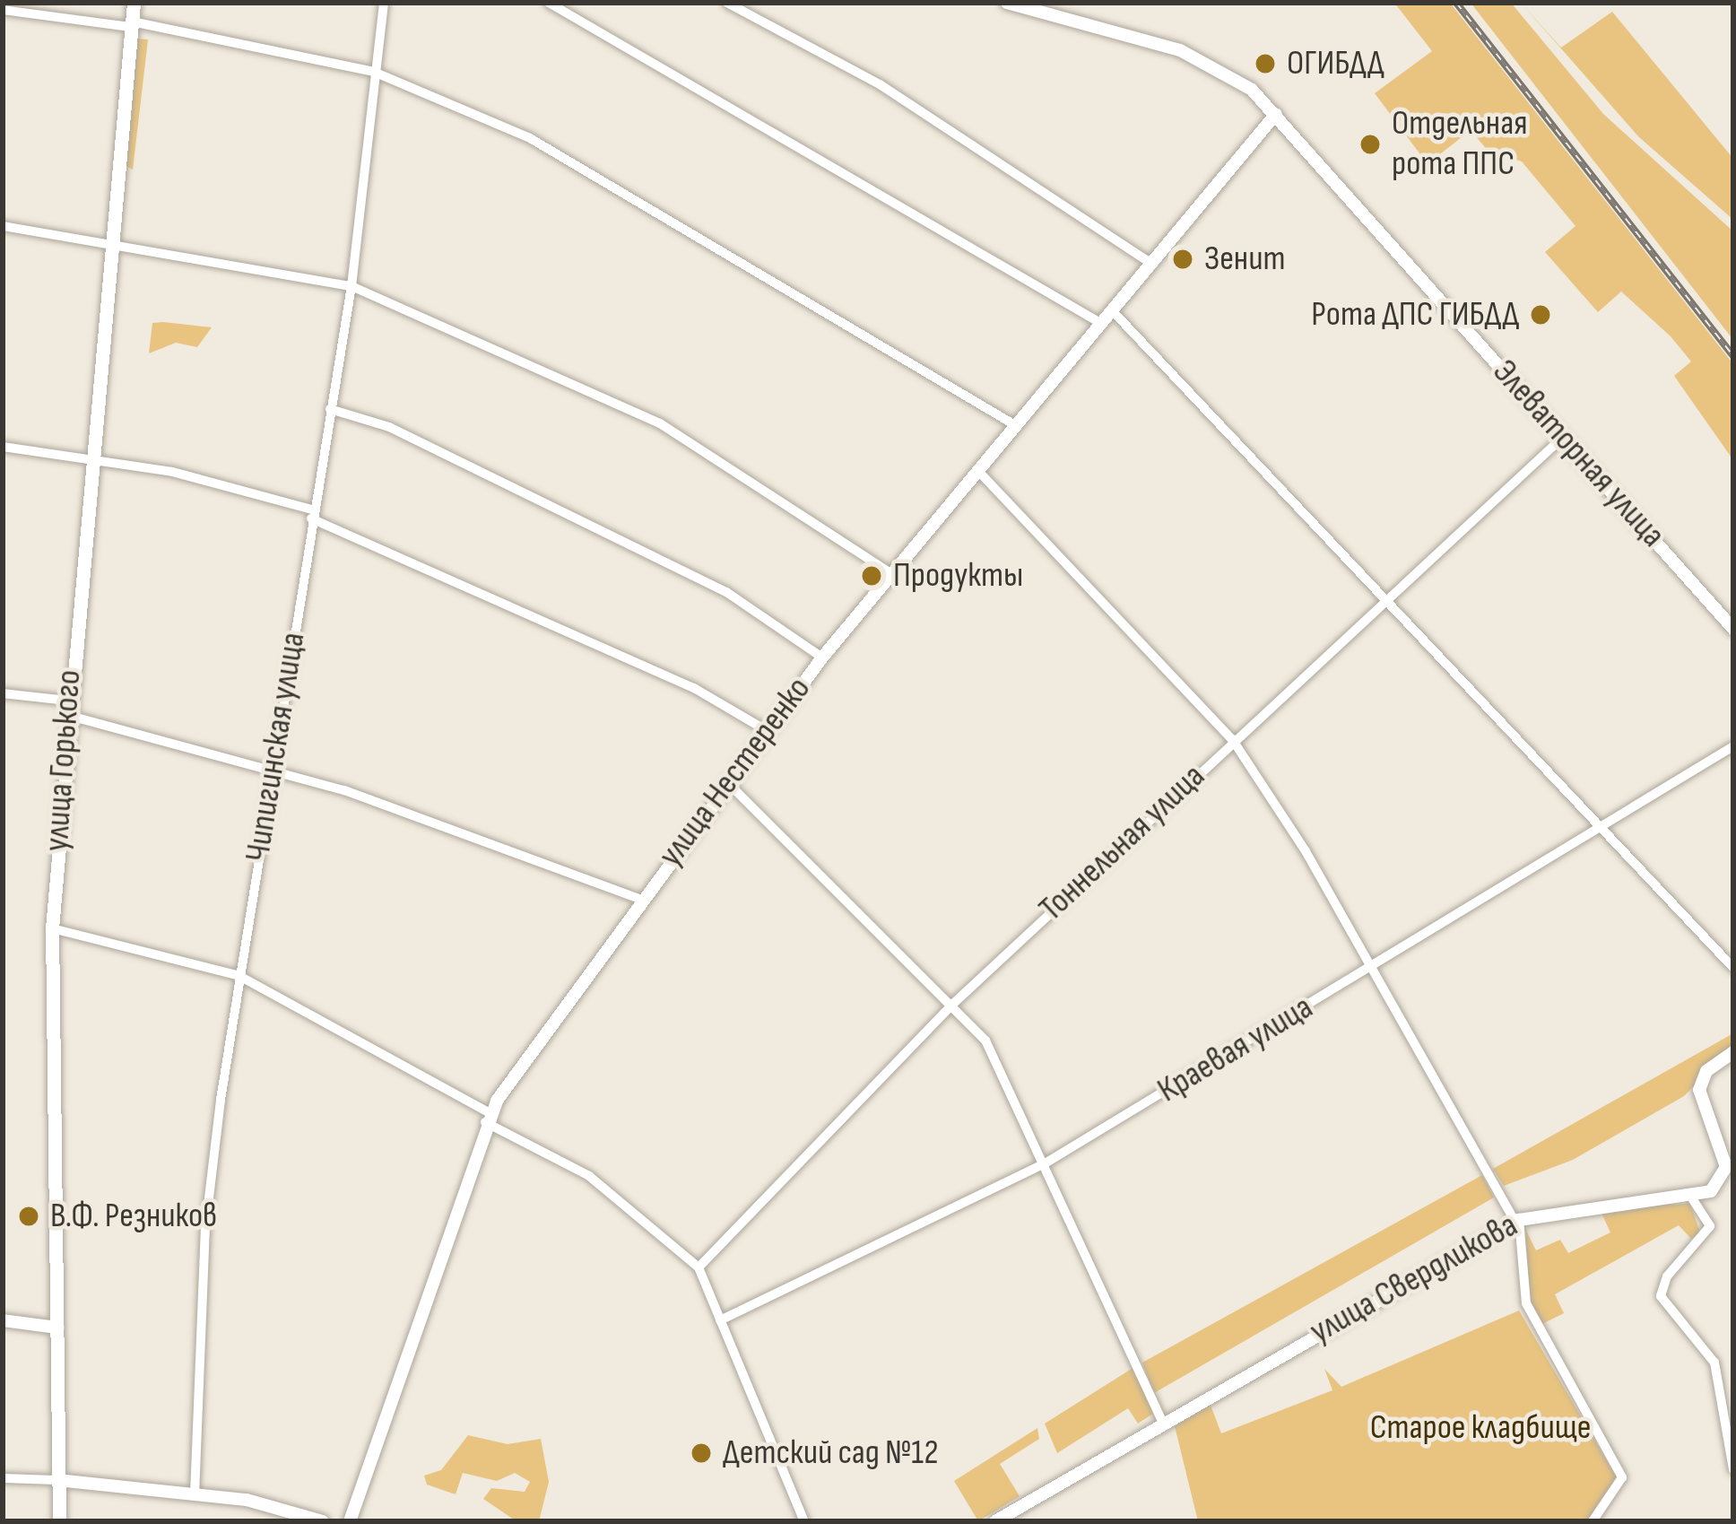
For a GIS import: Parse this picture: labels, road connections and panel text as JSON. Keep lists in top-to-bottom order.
{
  "streets": {
    "main road": ["улица Горького"],
    "street": [
      "Элеваторная улица",
      "Чипигинская улица",
      "улица Нестеренко",
      "Тоннельная улица",
      "Краевая улица",
      "улица Свердликова"
    ]
  },
  "crossings": [
    ["Элеваторная улица", "улица Нестеренко"],
    ["Элеваторная улица", "Тоннельная улица"]
  ],
  "parks": ["Старое кладбище"],
  "places": [
    "ОГИБДД",
    "Отдельная рота ППС",
    "Зенит",
    "Рота ДПС ГИБДД",
    "Продукты",
    "В.Ф. Резников",
    "Детский сад №12"
  ]
}
